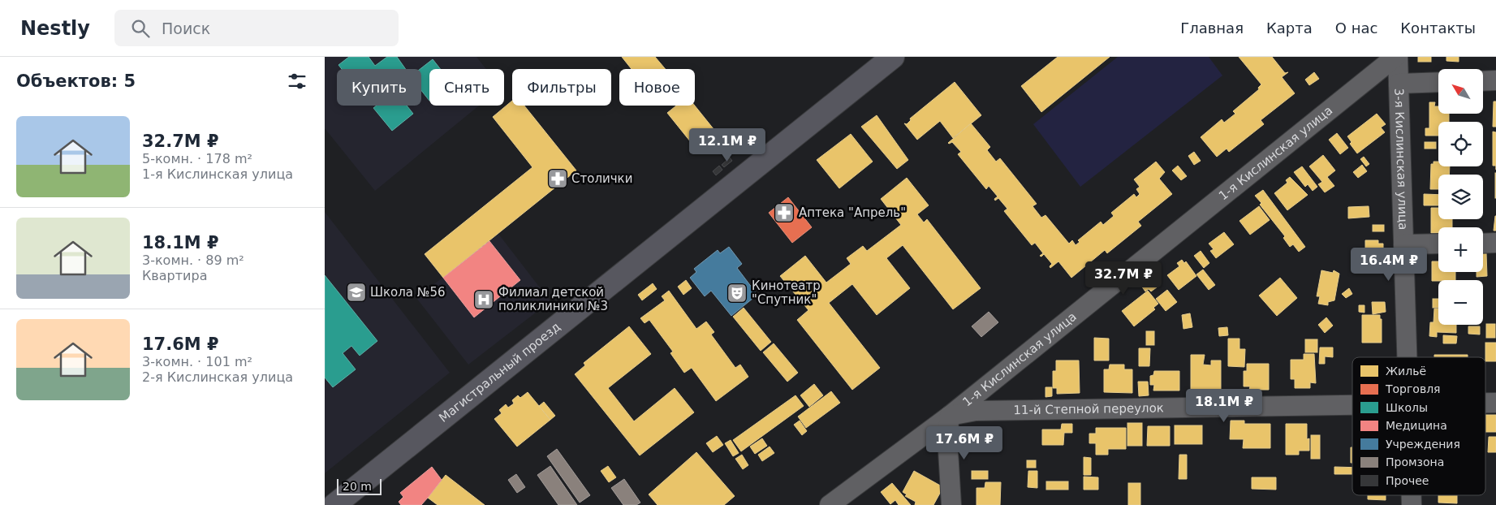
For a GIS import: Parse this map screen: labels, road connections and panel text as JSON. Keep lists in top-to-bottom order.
{
  "streets": {
    "main road": ["Магистральный проезд"],
    "street": ["1-я Кислинская улица", "3-я Кислинская улица", "11-й Степной переулок"]
  },
  "crossings": [
    ["1-я Кислинская улица", "3-я Кислинская улица"],
    ["1-я Кислинская улица", "11-й Степной переулок"]
  ],
  "places": {
    "pharmacy": ["Столички", "Аптека \"Апрель\""],
    "school or university": ["Школа №56"],
    "theatre": ["Кинотеатр \"Спутник\""],
    "hospital": ["Филиал детской поликлиники №3"]
  },
  "legend": [
    "Жильё",
    "Торговля",
    "Школы",
    "Медицина",
    "Учреждения",
    "Промзона",
    "Прочее"
  ],
  "scale_bar": "20 m",
  "north": "top left",
  "page": {
    "header": "Nestly",
    "search": "Поиск",
    "nav": [
      "Главная",
      "Карта",
      "О нас",
      "Контакты"
    ],
    "heading": "Объектов: 5",
    "map_buttons": ["+", "−"],
    "chip": [
      "Купить",
      "Снять",
      "Фильтры",
      "Новое"
    ],
    "list": [
      {
        "name": "32.7M ₽",
        "note": "5-комн. · 178 m² · 1-я Кислинская улица"
      },
      {
        "name": "18.1M ₽",
        "note": "3-комн. · 89 m² · Квартира"
      },
      {
        "name": "17.6M ₽",
        "note": "3-комн. · 101 m² · 2-я Кислинская улица"
      }
    ],
    "price": [
      "12.1M ₽",
      "16.4M ₽",
      "32.7M ₽",
      "18.1M ₽",
      "17.6M ₽"
    ],
    "scale": "20 m"
  }
}
